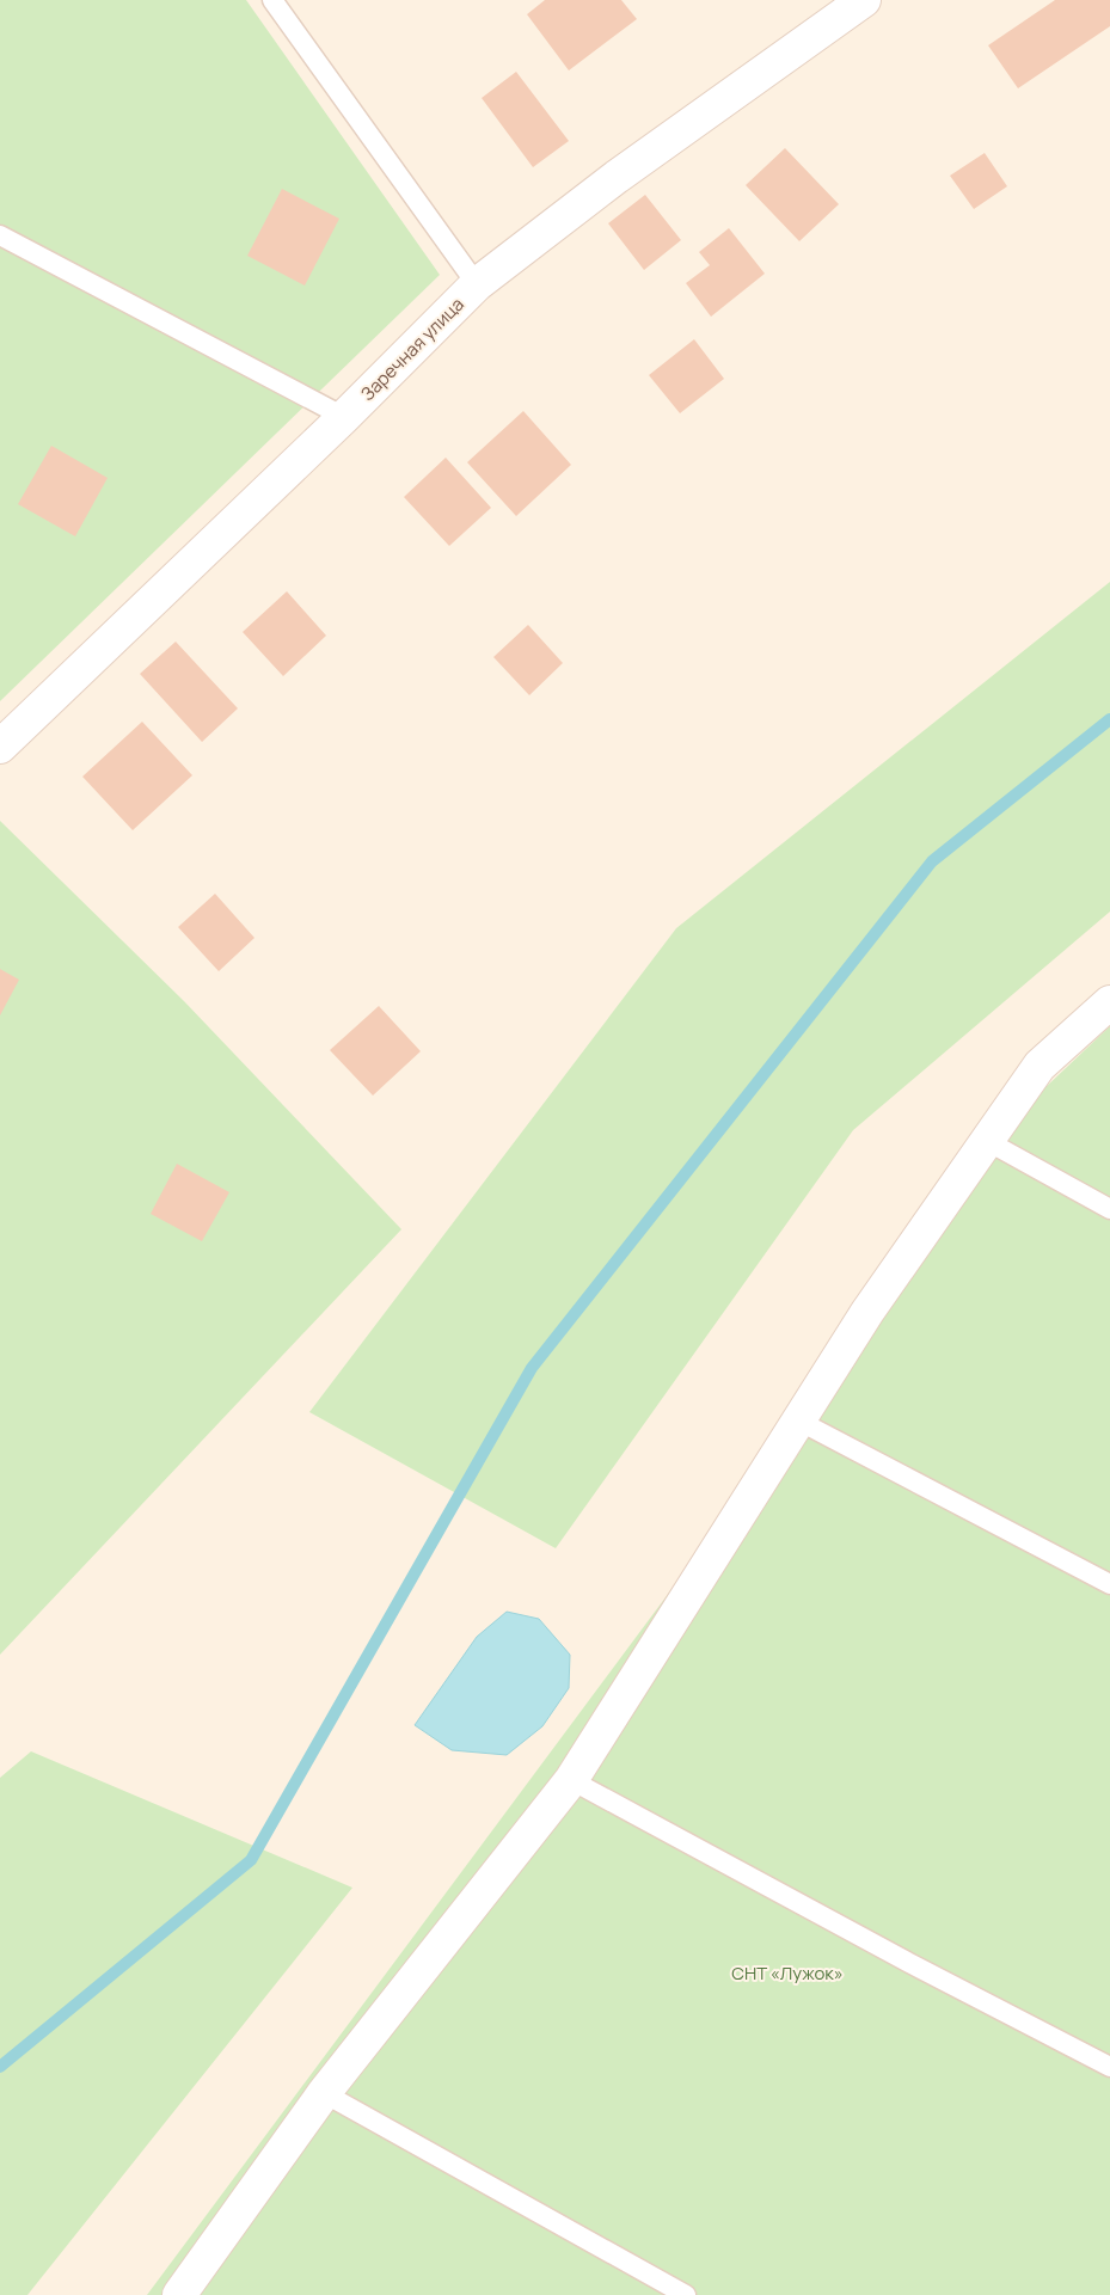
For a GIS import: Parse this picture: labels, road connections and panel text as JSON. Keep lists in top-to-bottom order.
{
  "streets": {
    "street": ["Заречная улица"]
  },
  "parks": ["СНТ «Лужок»"]
}
